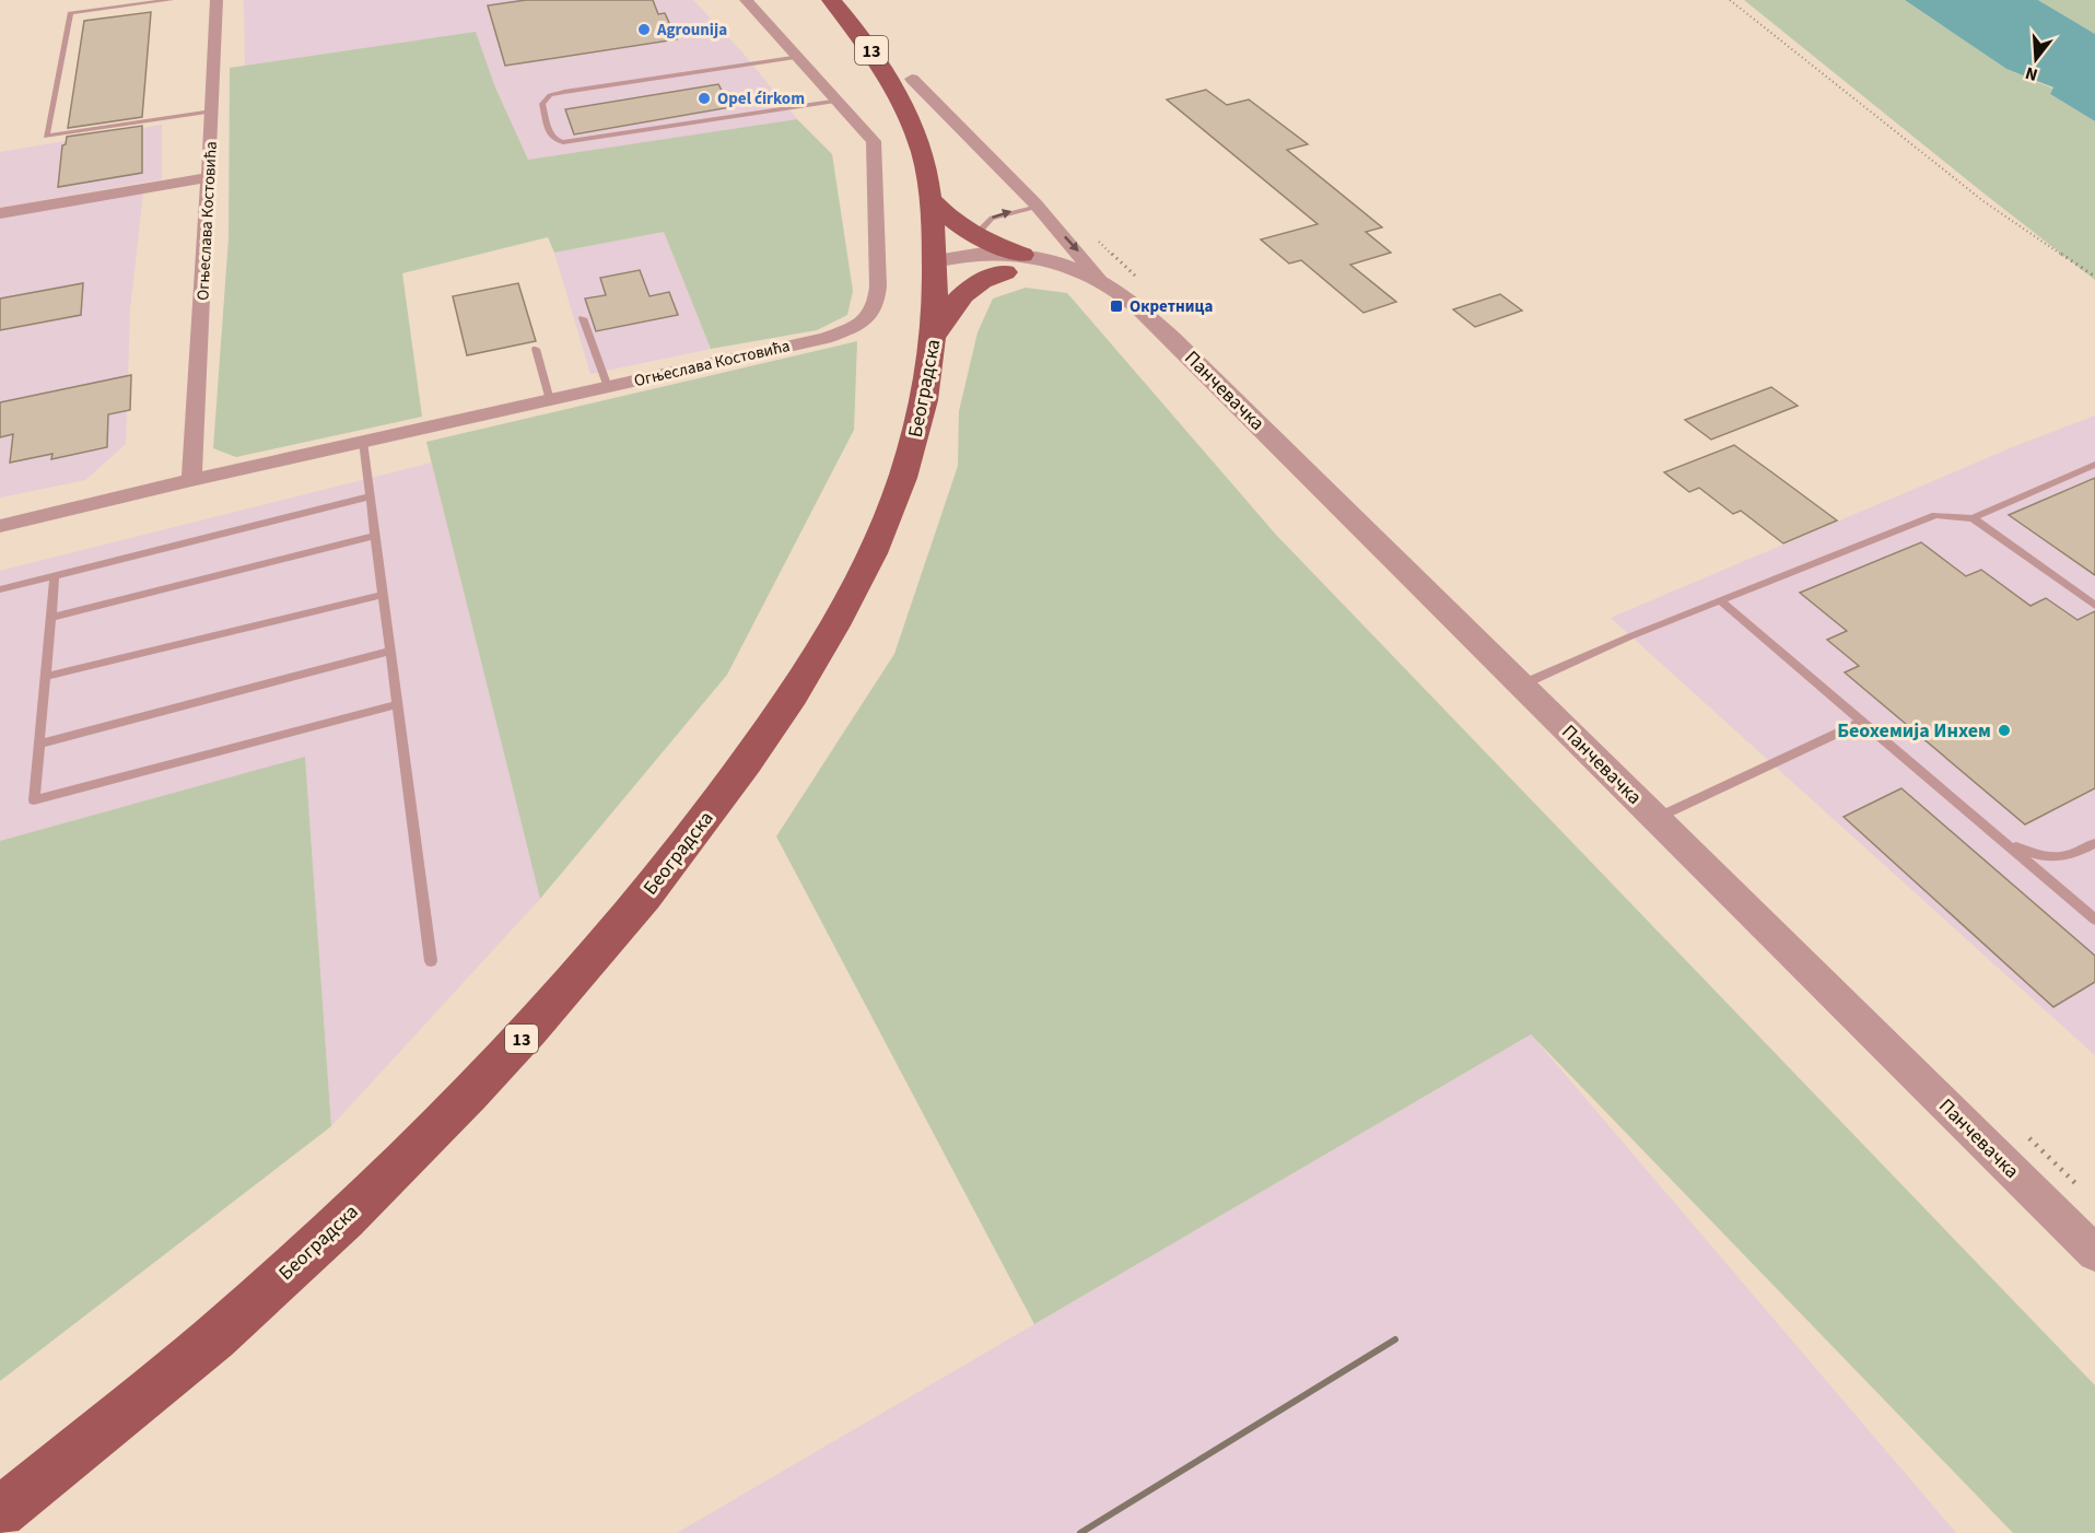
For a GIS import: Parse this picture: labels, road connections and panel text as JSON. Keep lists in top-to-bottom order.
{
  "streets": {
    "main road": ["13", "Београдска"],
    "street": ["Огњеслава Костовића", "Панчевачка"]
  },
  "places": {
    "other": ["Agrounija", "Opel ćirkom", "Беохемија Инхем"],
    "transit": ["Окретница"]
  },
  "north": "bottom"
}
